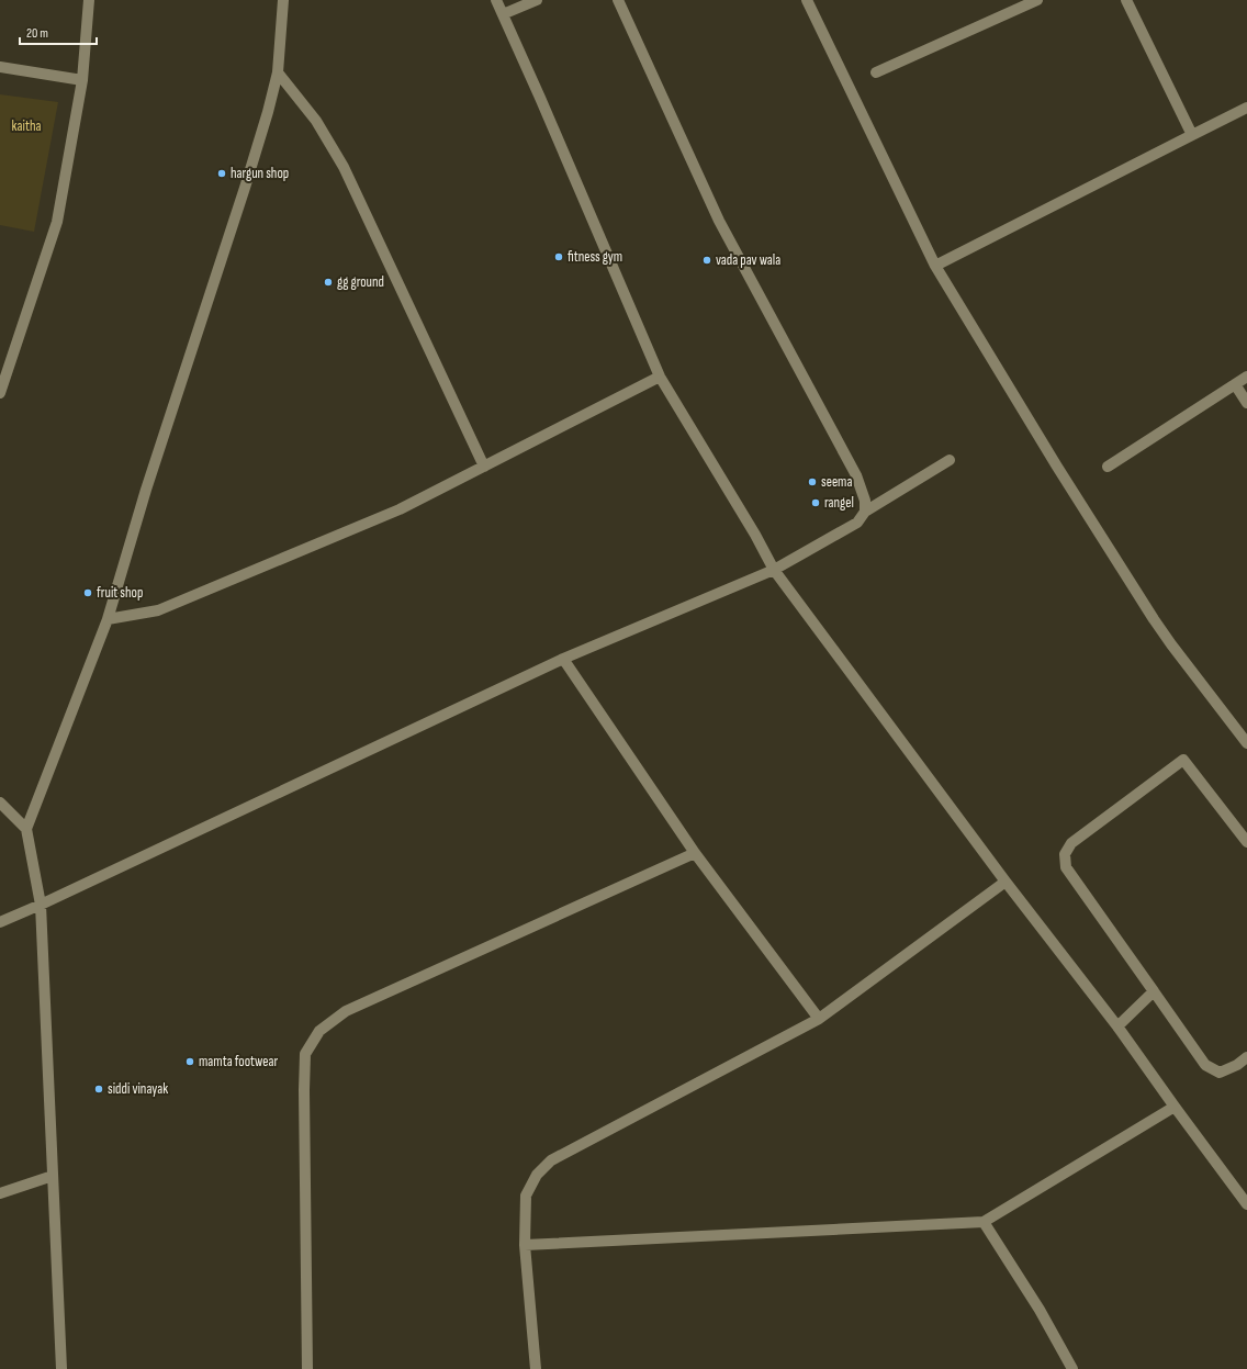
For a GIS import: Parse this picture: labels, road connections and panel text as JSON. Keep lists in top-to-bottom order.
{
  "parks": ["kaitha"],
  "places": [
    "hargun shop",
    "fitness gym",
    "vada pav wala",
    "gg ground",
    "seema",
    "rangel",
    "fruit shop",
    "mamta footwear",
    "siddi vinayak"
  ],
  "scale_bar": "20 m"
}
